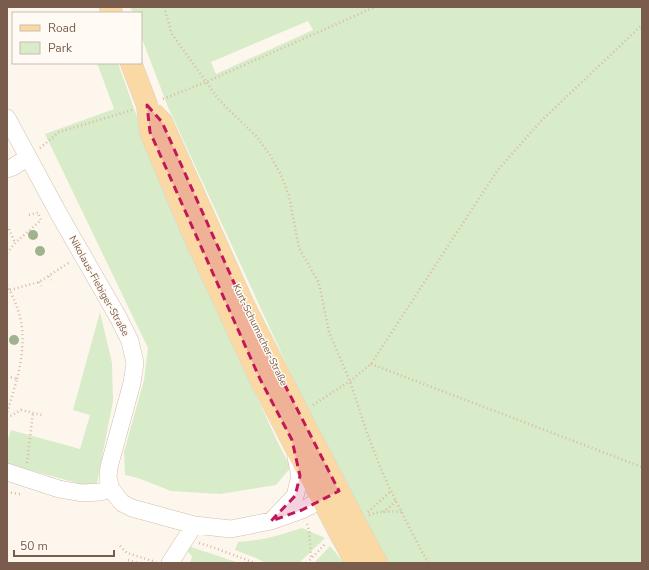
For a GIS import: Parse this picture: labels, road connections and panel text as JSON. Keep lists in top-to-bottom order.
{
  "streets": {
    "main road": ["Kurt-Schumacher-Straße"],
    "street": ["Nikolaus-Fiebiger-Straße"]
  },
  "legend": ["Road", "Park"],
  "scale_bar": "50 m"
}
